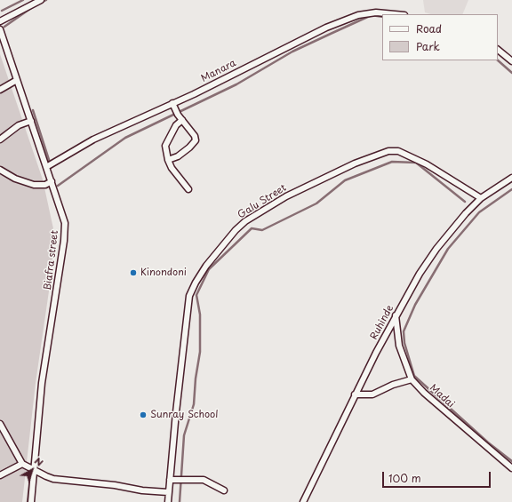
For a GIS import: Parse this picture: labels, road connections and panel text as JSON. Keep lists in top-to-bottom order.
{
  "streets": {
    "street": [
      "Manara",
      "Galu Street",
      "Biafra street",
      "Ruhinde",
      "Madai"
    ]
  },
  "crossings": [
    ["Manara", "Biafra street"],
    ["Galu Street", "Ruhinde"],
    ["Ruhinde", "Madai"]
  ],
  "places": ["Kinondoni", "Sunray School"],
  "legend": ["Road", "Park"],
  "scale_bar": "100 m",
  "north": "top right"
}
